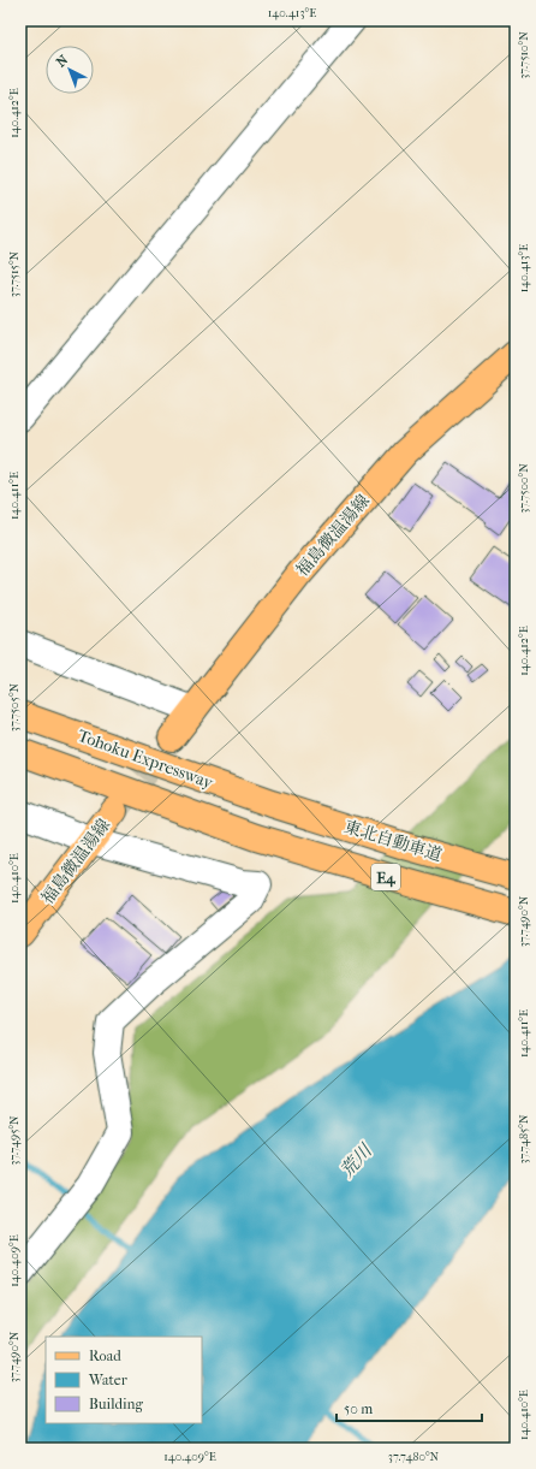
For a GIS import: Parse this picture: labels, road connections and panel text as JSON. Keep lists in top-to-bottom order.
{
  "streets": {
    "main road": [
      "福島微温湯線",
      "Tohoku Expressway",
      "東北自動車道",
      "E4"
    ]
  },
  "crossings": [
    ["Tohoku Expressway", "東北自動車道"]
  ],
  "water": ["荒川"],
  "legend": ["Road", "Water", "Building"],
  "scale_bar": "50 m",
  "north": "top left",
  "coordinates": [
    "140.413°E",
    "37.7510°N",
    "140.412°E",
    "37.7515°N",
    "37.7500°N",
    "140.411°E",
    "37.7505°N",
    "140.410°E",
    "37.7490°N",
    "37.7485°N",
    "37.7495°N",
    "140.409°E",
    "37.7480°N"
  ]
}
